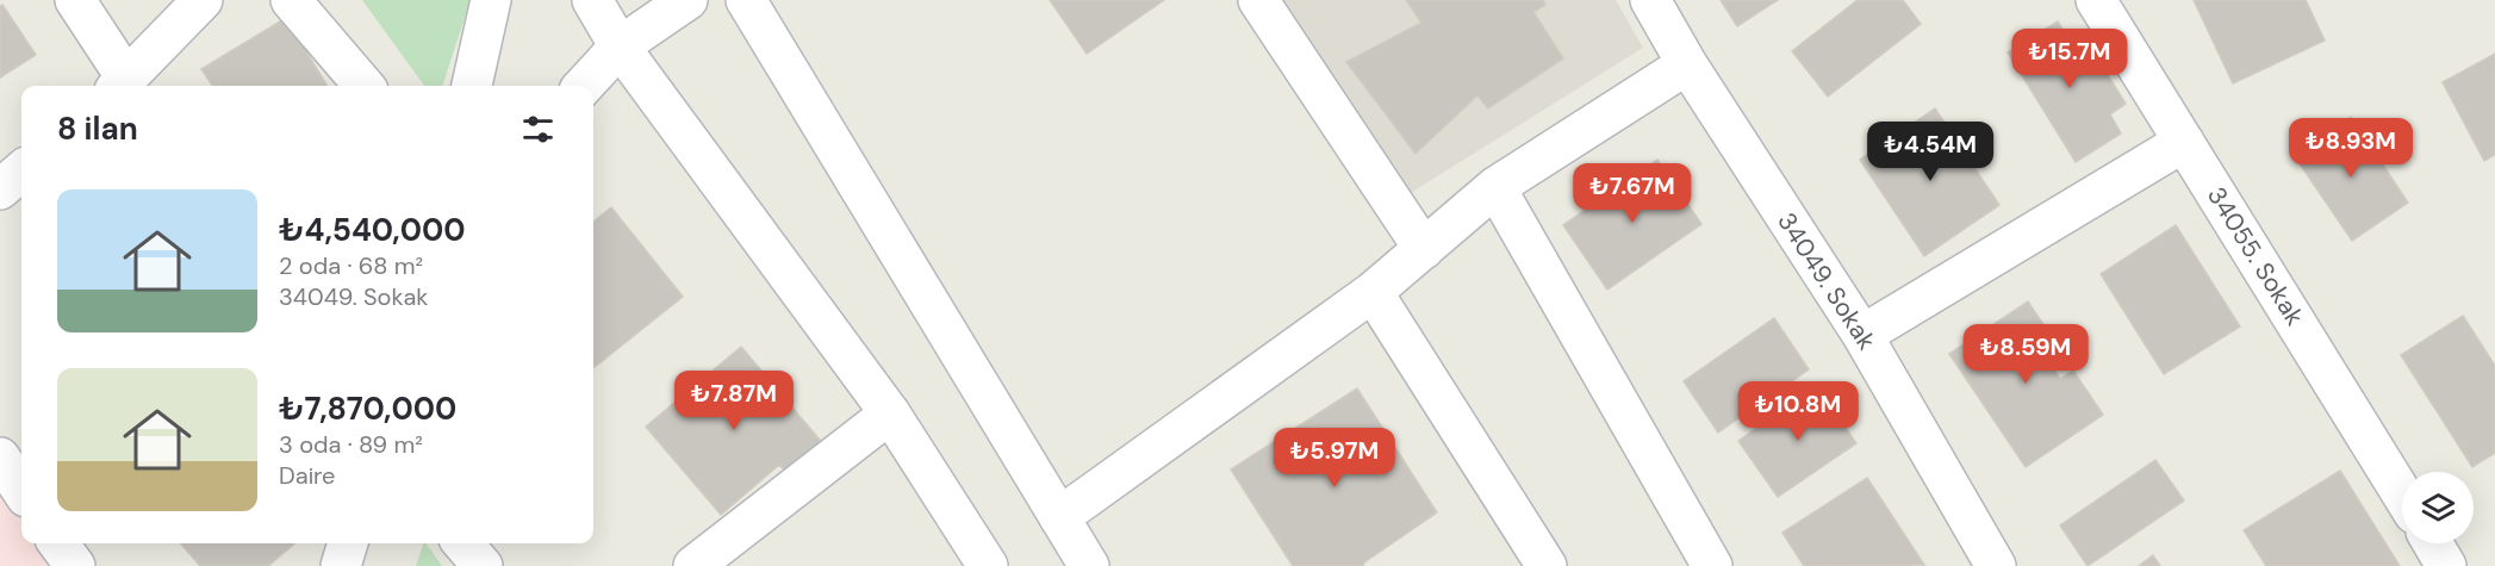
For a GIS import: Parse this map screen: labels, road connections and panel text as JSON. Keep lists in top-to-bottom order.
{
  "streets": {
    "street": ["34055. Sokak", "34049. Sokak"]
  },
  "page": {
    "price": [
      "₺15.7M",
      "₺8.93M",
      "₺4.54M",
      "₺7.67M",
      "₺8.59M",
      "₺7.87M",
      "₺10.8M",
      "₺5.97M"
    ],
    "heading": "8 ilan",
    "list": [
      {
        "name": "₺4,540,000",
        "note": "2 oda · 68 m² · 34049. Sokak"
      },
      {
        "name": "₺7,870,000",
        "note": "3 oda · 89 m² · Daire"
      }
    ]
  }
}
